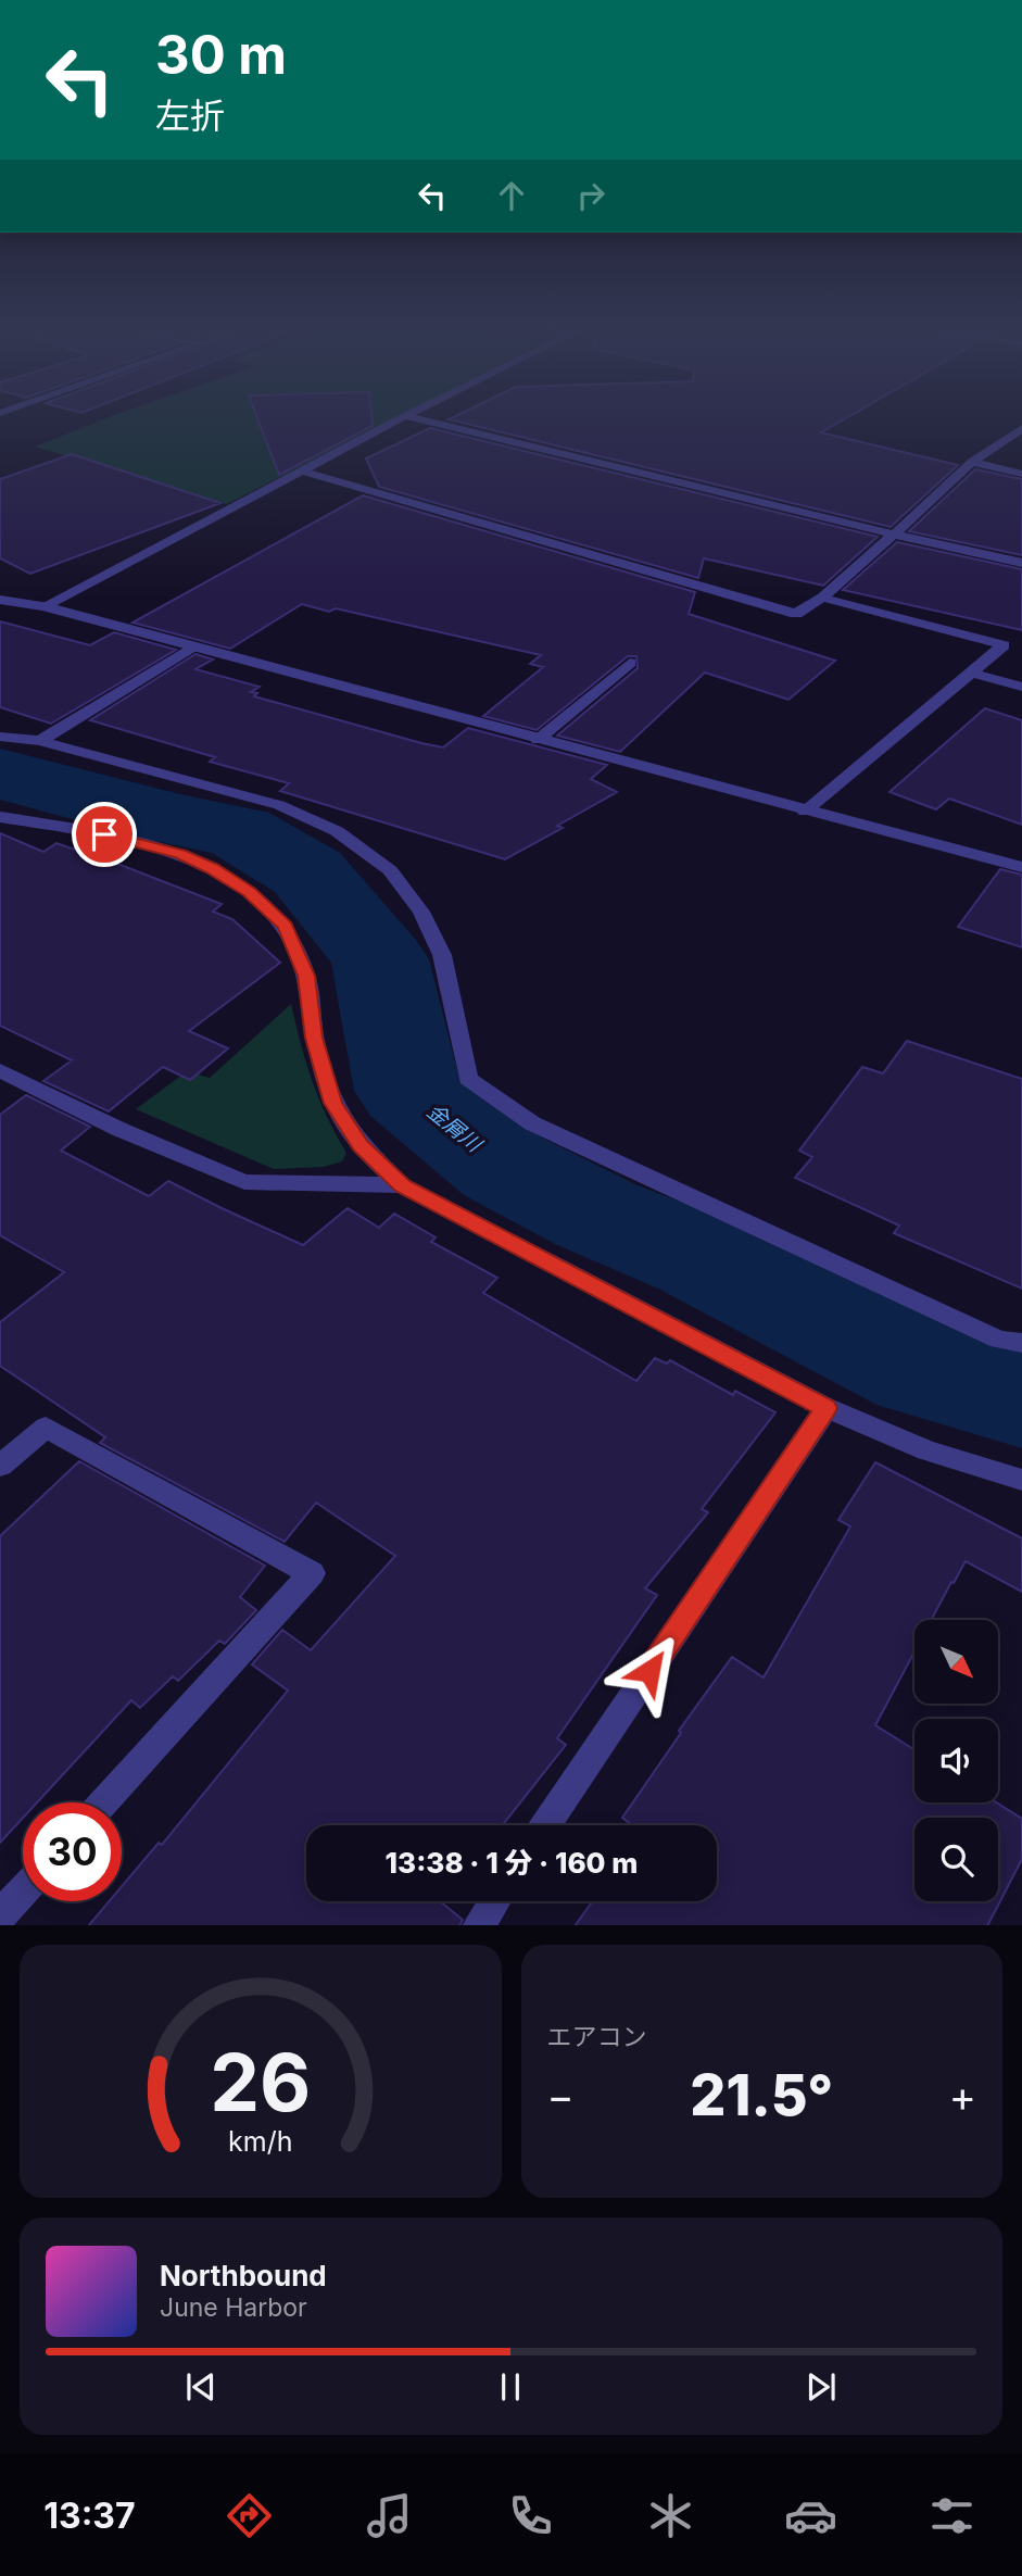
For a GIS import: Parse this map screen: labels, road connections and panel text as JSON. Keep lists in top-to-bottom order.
{
  "water": ["金屑川"],
  "north": "bottom right",
  "page": {
    "turn": ["30 m", "左折"],
    "limit": "30",
    "trip": "13:38 · 1 分 · 160 m",
    "tile": "エアコン",
    "heat": ["−", "21.5°", "+"],
    "song": ["Northbound", "June Harbor"],
    "tabs": "13:37",
    "gauge": ["26", "km/h"]
  }
}
